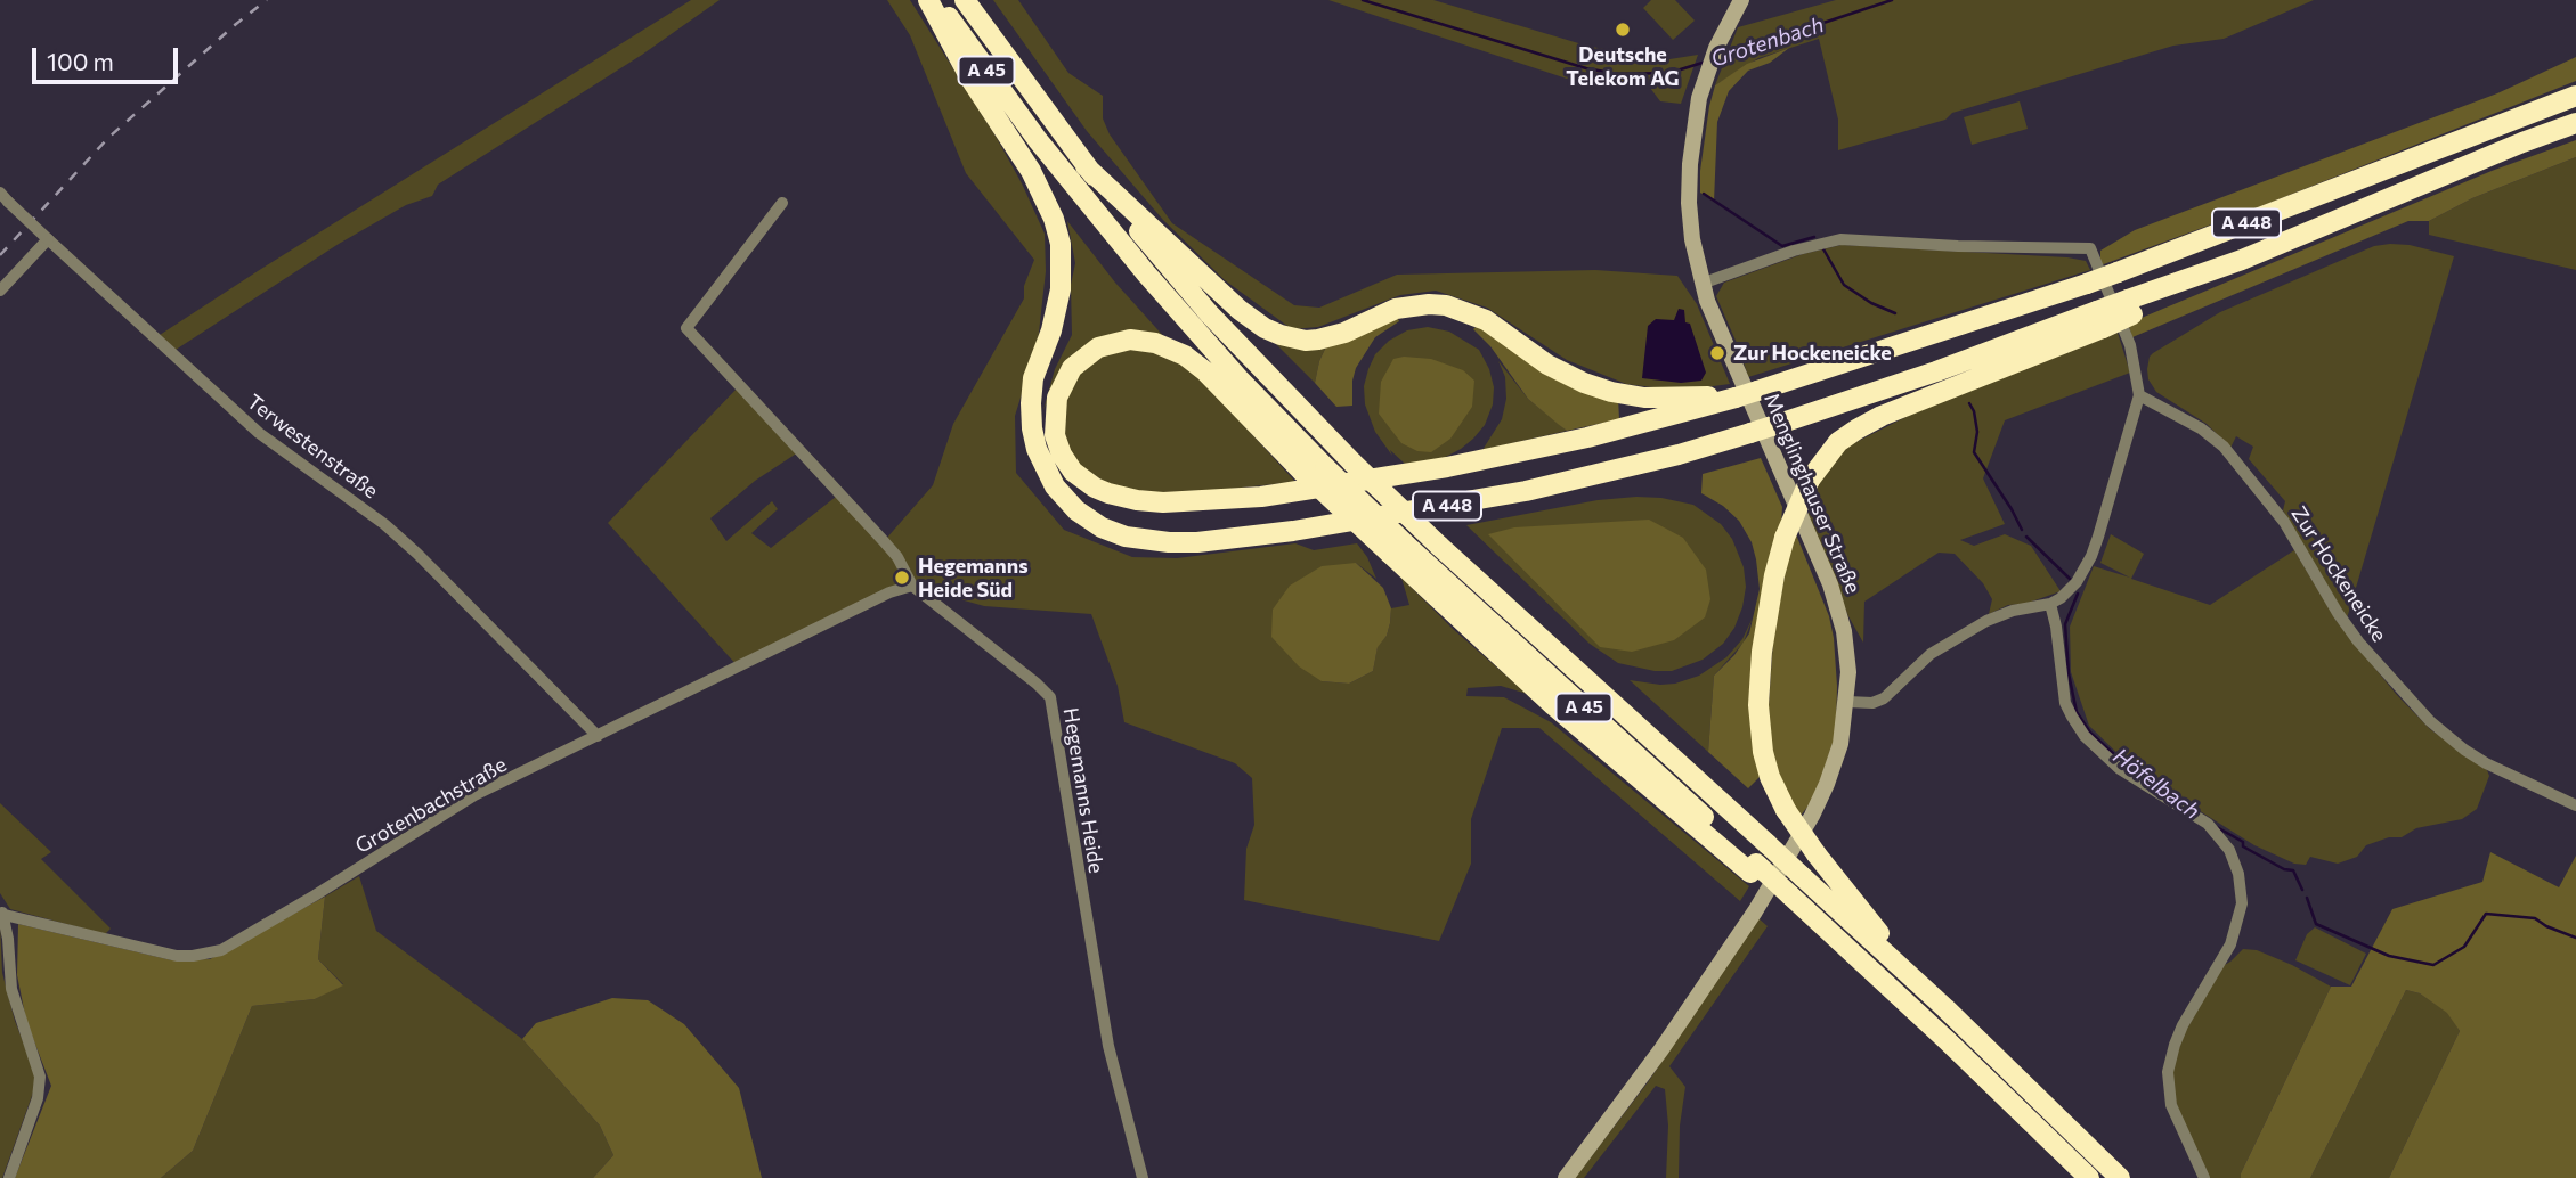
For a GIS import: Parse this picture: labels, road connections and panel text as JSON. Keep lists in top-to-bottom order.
{
  "streets": {
    "highway": ["A 45", "A 448"],
    "street": [
      "Terwestenstraße",
      "Menglinghauser Straße",
      "Zur Hockeneicke",
      "Hegemanns Heide",
      "Grotenbachstraße"
    ]
  },
  "crossings": [
    ["A 45", "A 448"],
    ["Terwestenstraße", "Grotenbachstraße"],
    ["Hegemanns Heide", "Grotenbachstraße"]
  ],
  "water": ["Grotenbach", "Höfelbach"],
  "places": ["Deutsche Telekom AG", "Zur Hockeneicke", "Hegemanns Heide Süd"],
  "scale_bar": "100 m"
}
